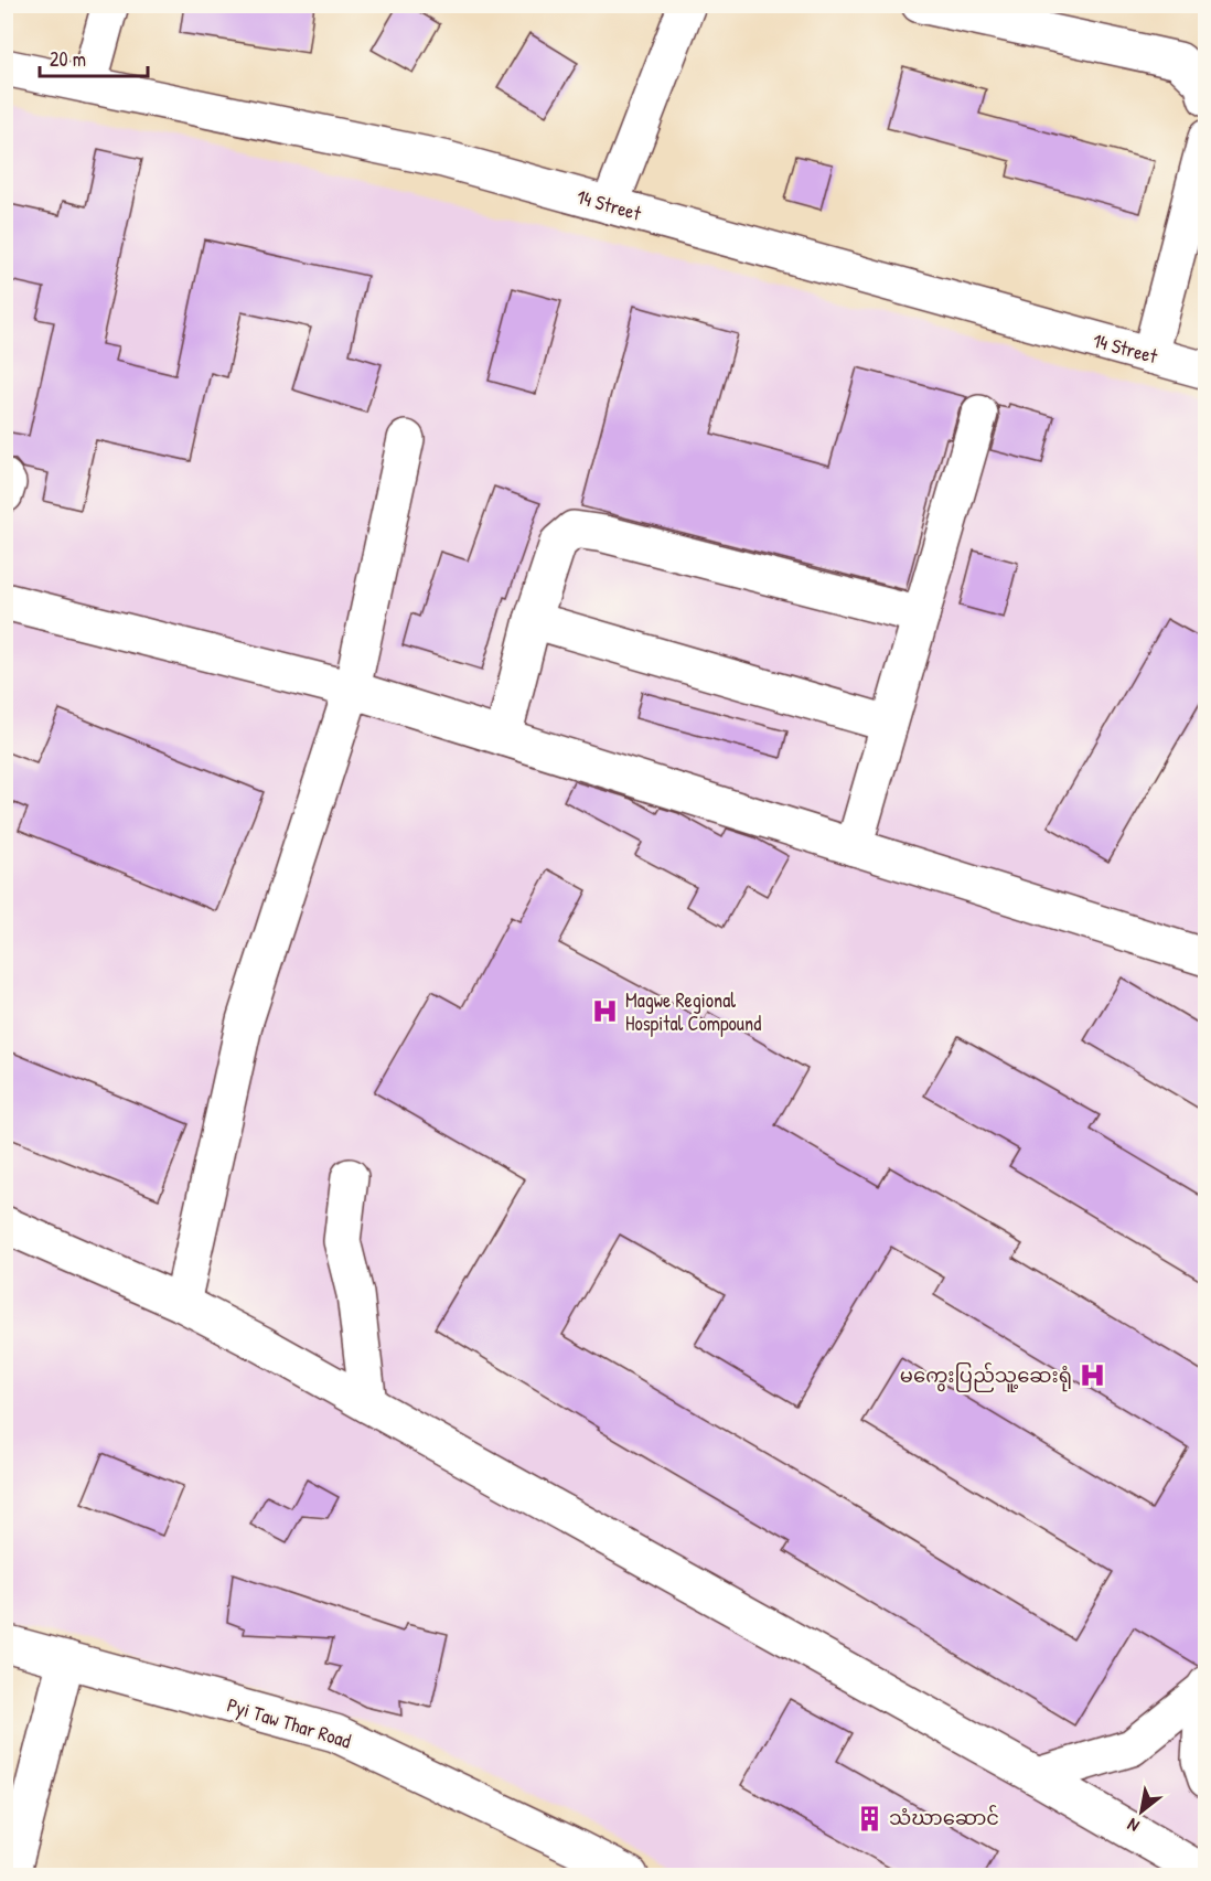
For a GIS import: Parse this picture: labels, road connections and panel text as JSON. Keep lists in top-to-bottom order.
{
  "streets": {
    "street": ["14 Street", "Pyi Taw Thar Road"]
  },
  "places": {
    "hospital": ["Magwe Regional Hospital Compound", "မကွေးပြည်သူ့ဆေးရုံ"],
    "building": ["သံဃာဆောင်"]
  },
  "scale_bar": "20 m",
  "north": "bottom left"
}
